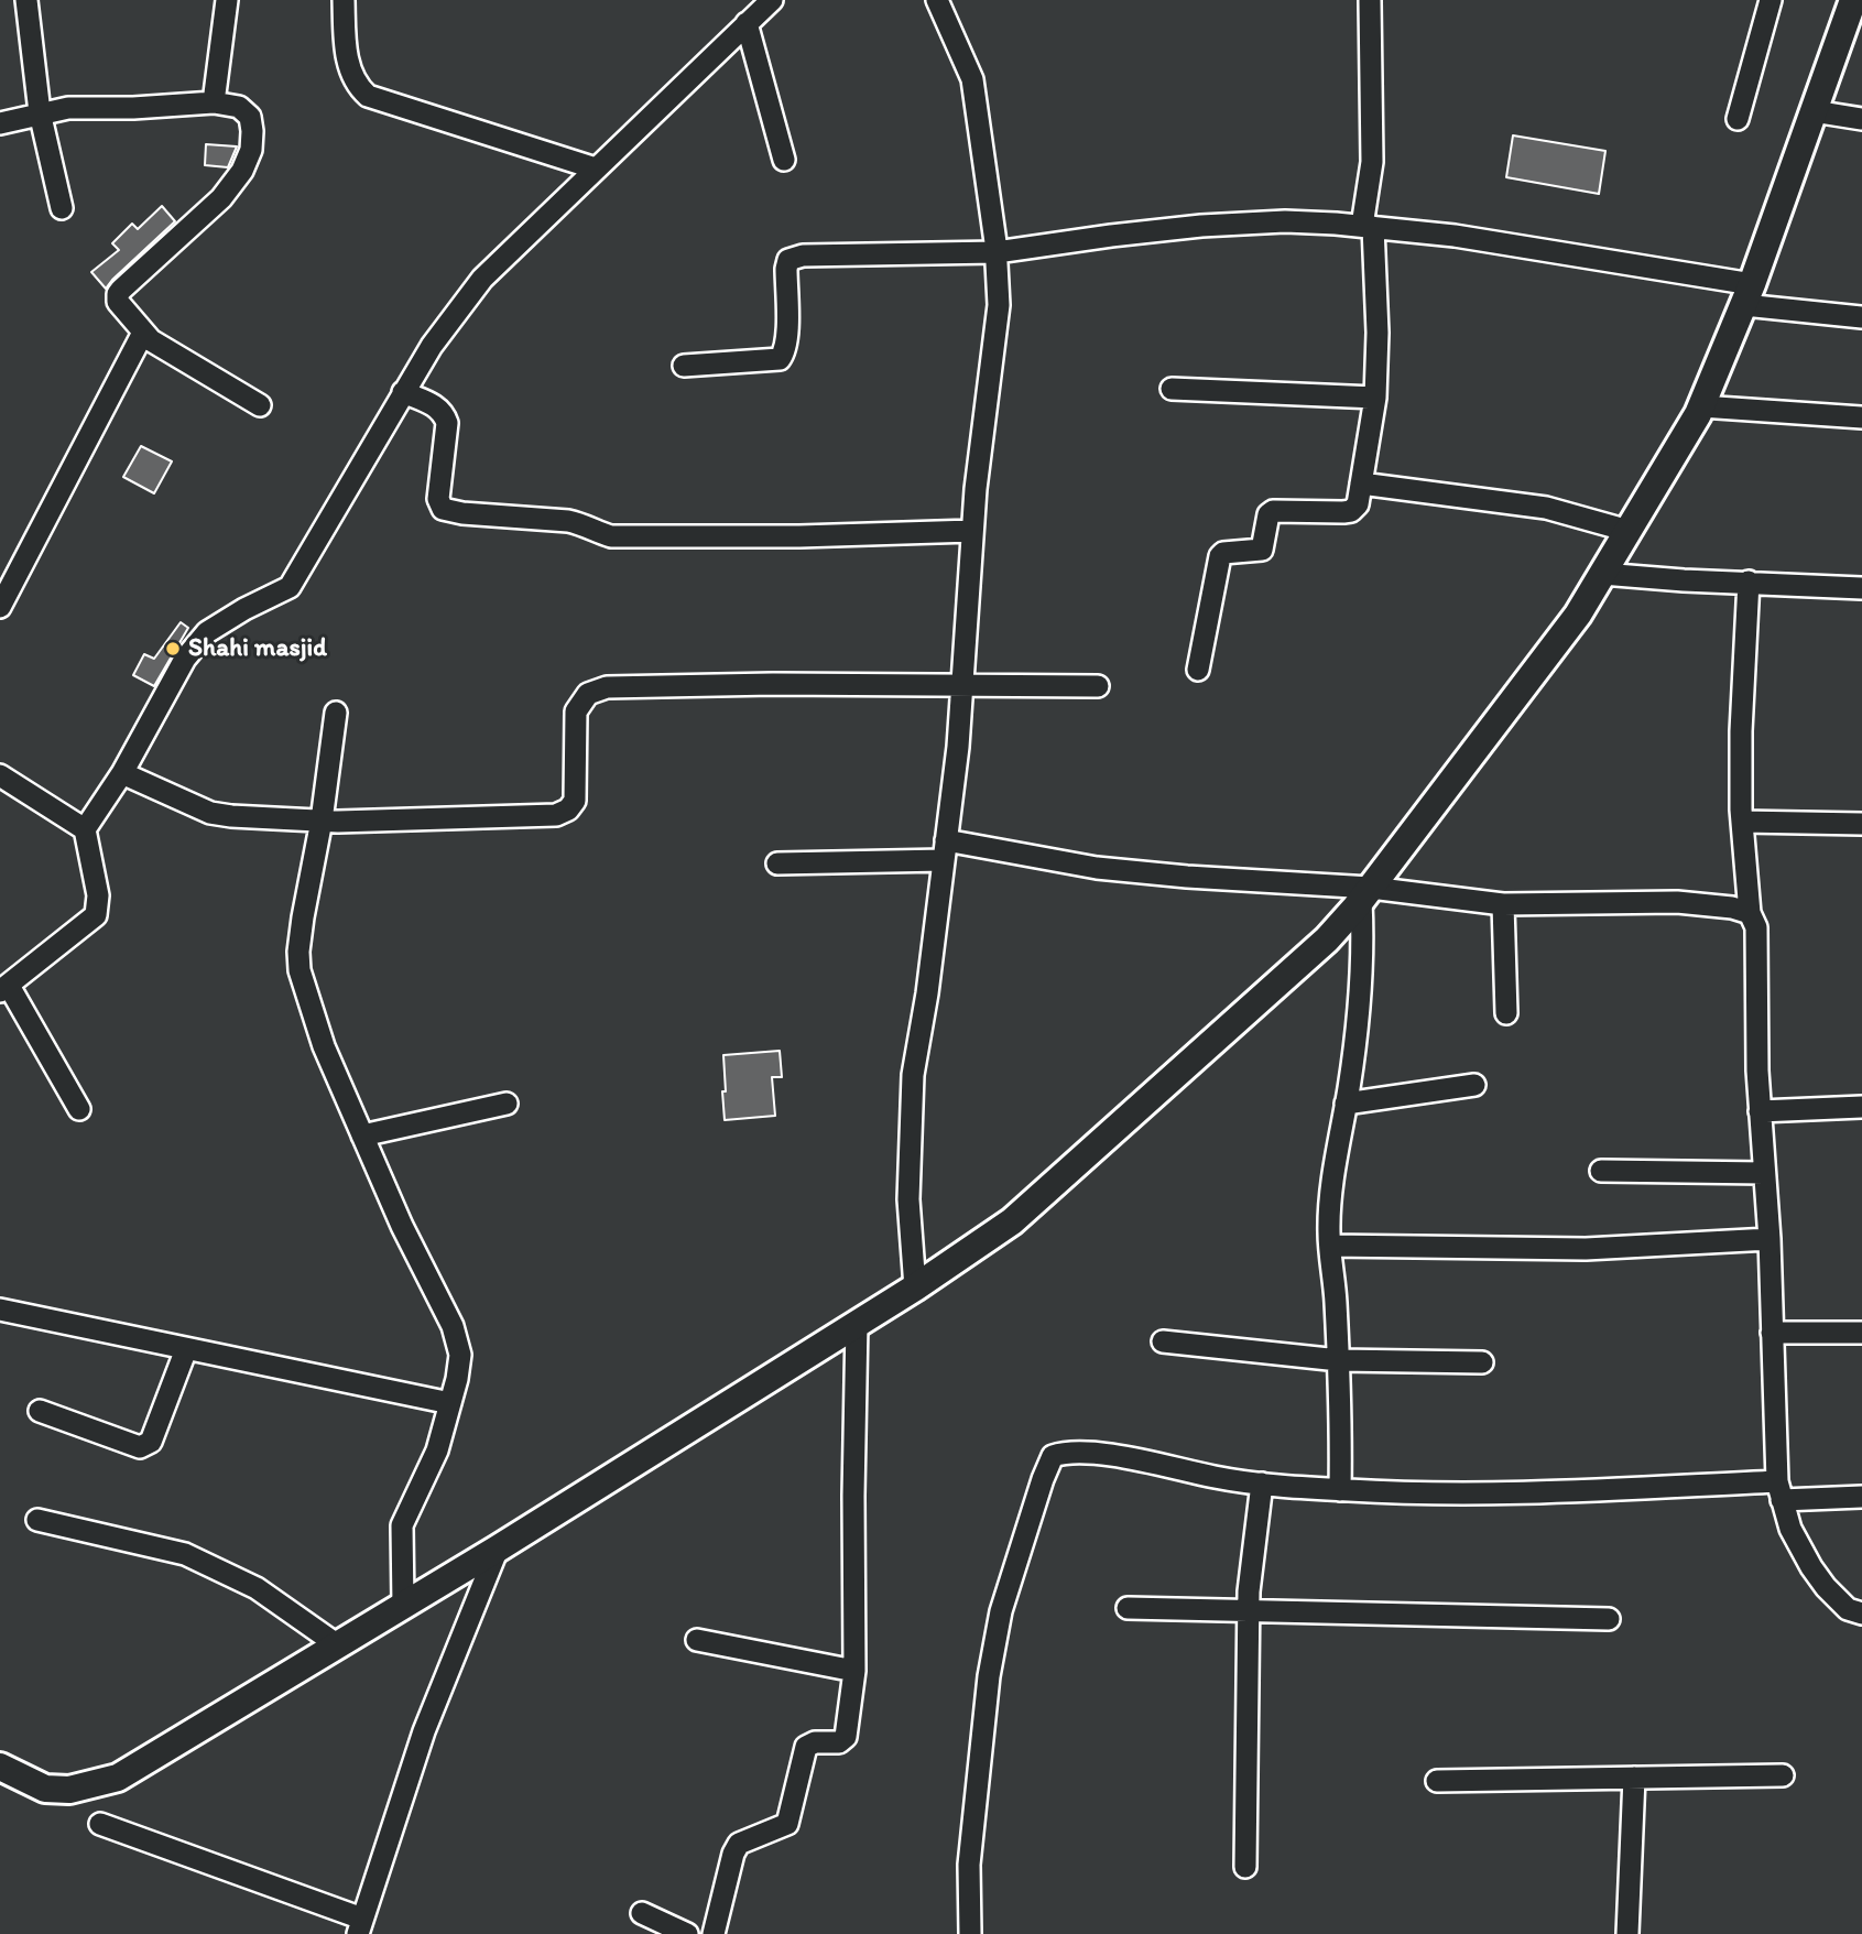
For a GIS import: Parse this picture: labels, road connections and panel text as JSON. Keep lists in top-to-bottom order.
{
  "places": ["Shahi masjid"]
}
